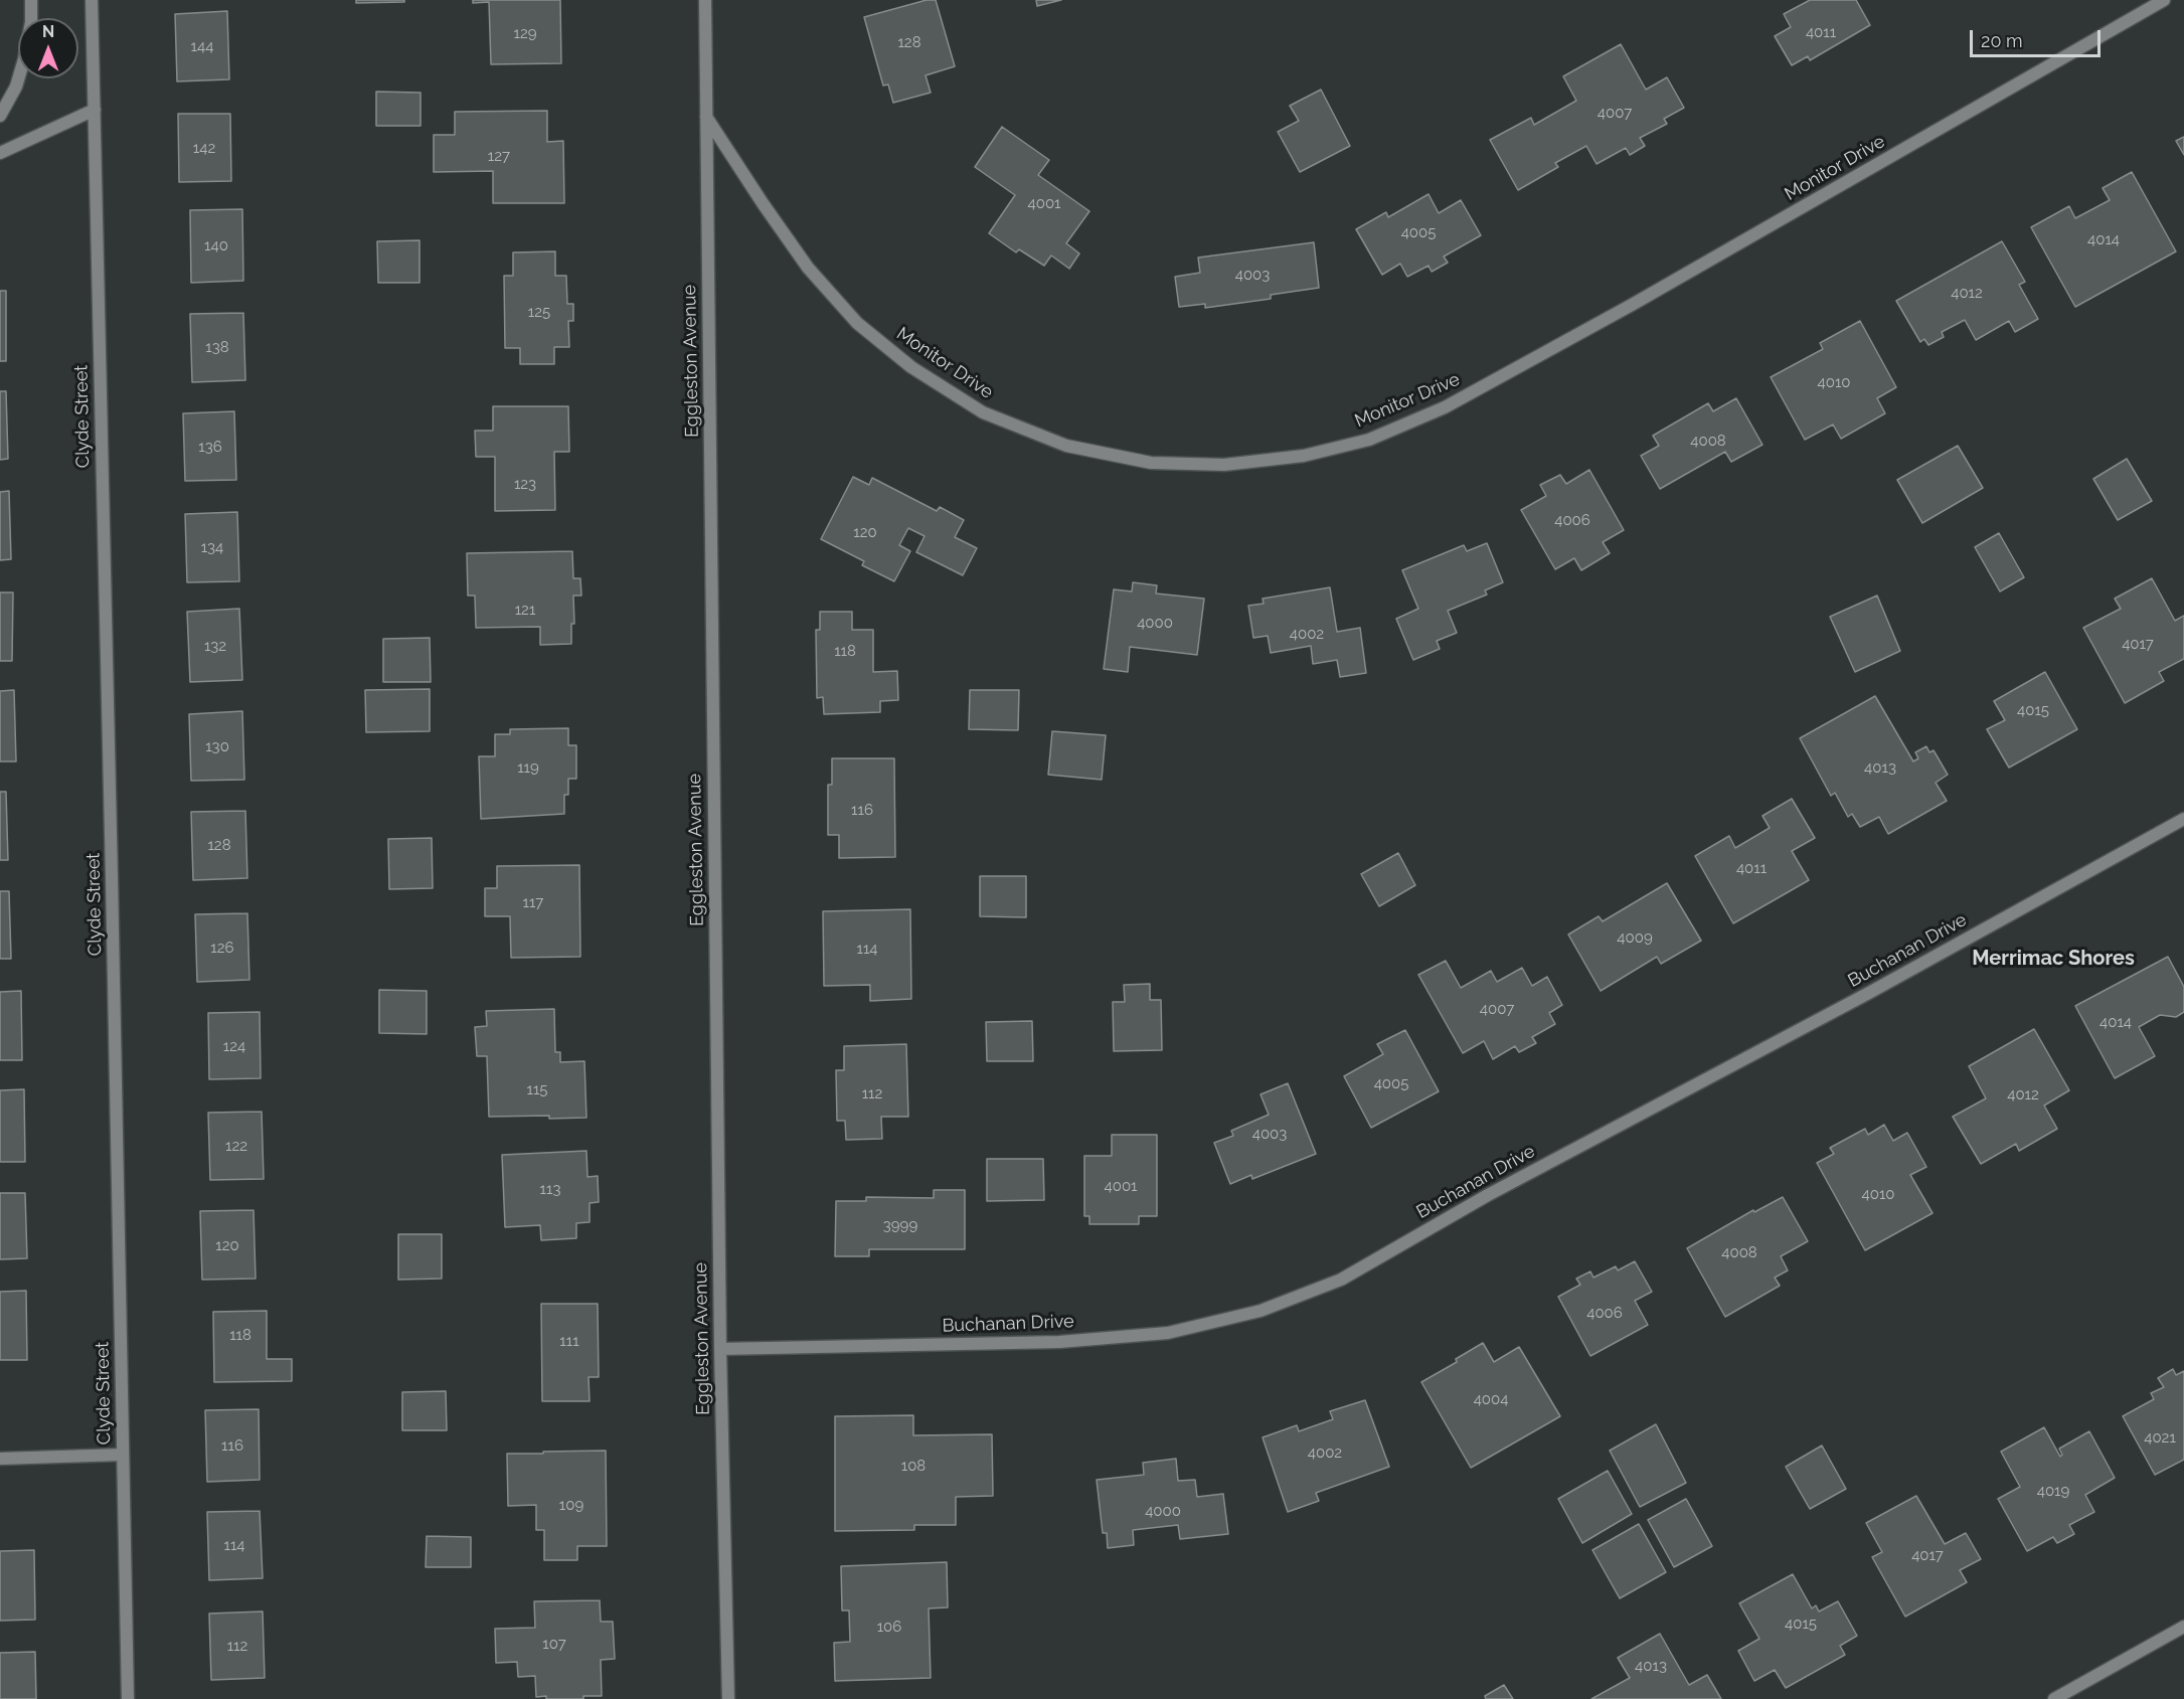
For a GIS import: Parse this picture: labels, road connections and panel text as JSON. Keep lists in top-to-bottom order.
{
  "streets": {
    "street": [
      "Monitor Drive",
      "Eggleston Avenue",
      "Clyde Street",
      "Buchanan Drive"
    ]
  },
  "crossings": [
    ["Monitor Drive", "Eggleston Avenue"],
    ["Eggleston Avenue", "Buchanan Drive"]
  ],
  "districts": ["Merrimac Shores"],
  "house_numbers": [
    "4011",
    "129",
    "128",
    "144",
    "4007",
    "142",
    "127",
    "4001",
    "4005",
    "4014",
    "140",
    "4003",
    "4012",
    "125",
    "138",
    "4010",
    "4008",
    "136",
    "123",
    "4006",
    "120",
    "134",
    "121",
    "4000",
    "4002",
    "4017",
    "132",
    "118",
    "4015",
    "130",
    "119",
    "4013",
    "116",
    "128",
    "4011",
    "117",
    "4009",
    "126",
    "114",
    "4007",
    "4014",
    "124",
    "4005",
    "115",
    "112",
    "4012",
    "4003",
    "122",
    "4001",
    "113",
    "4010",
    "3999",
    "120",
    "4008",
    "4006",
    "118",
    "111",
    "4004",
    "4021",
    "116",
    "4002",
    "108",
    "4019",
    "109",
    "4000",
    "114",
    "4017",
    "4015",
    "106",
    "107",
    "112",
    "4013"
  ],
  "scale_bar": "20 m",
  "north": "top"
}
